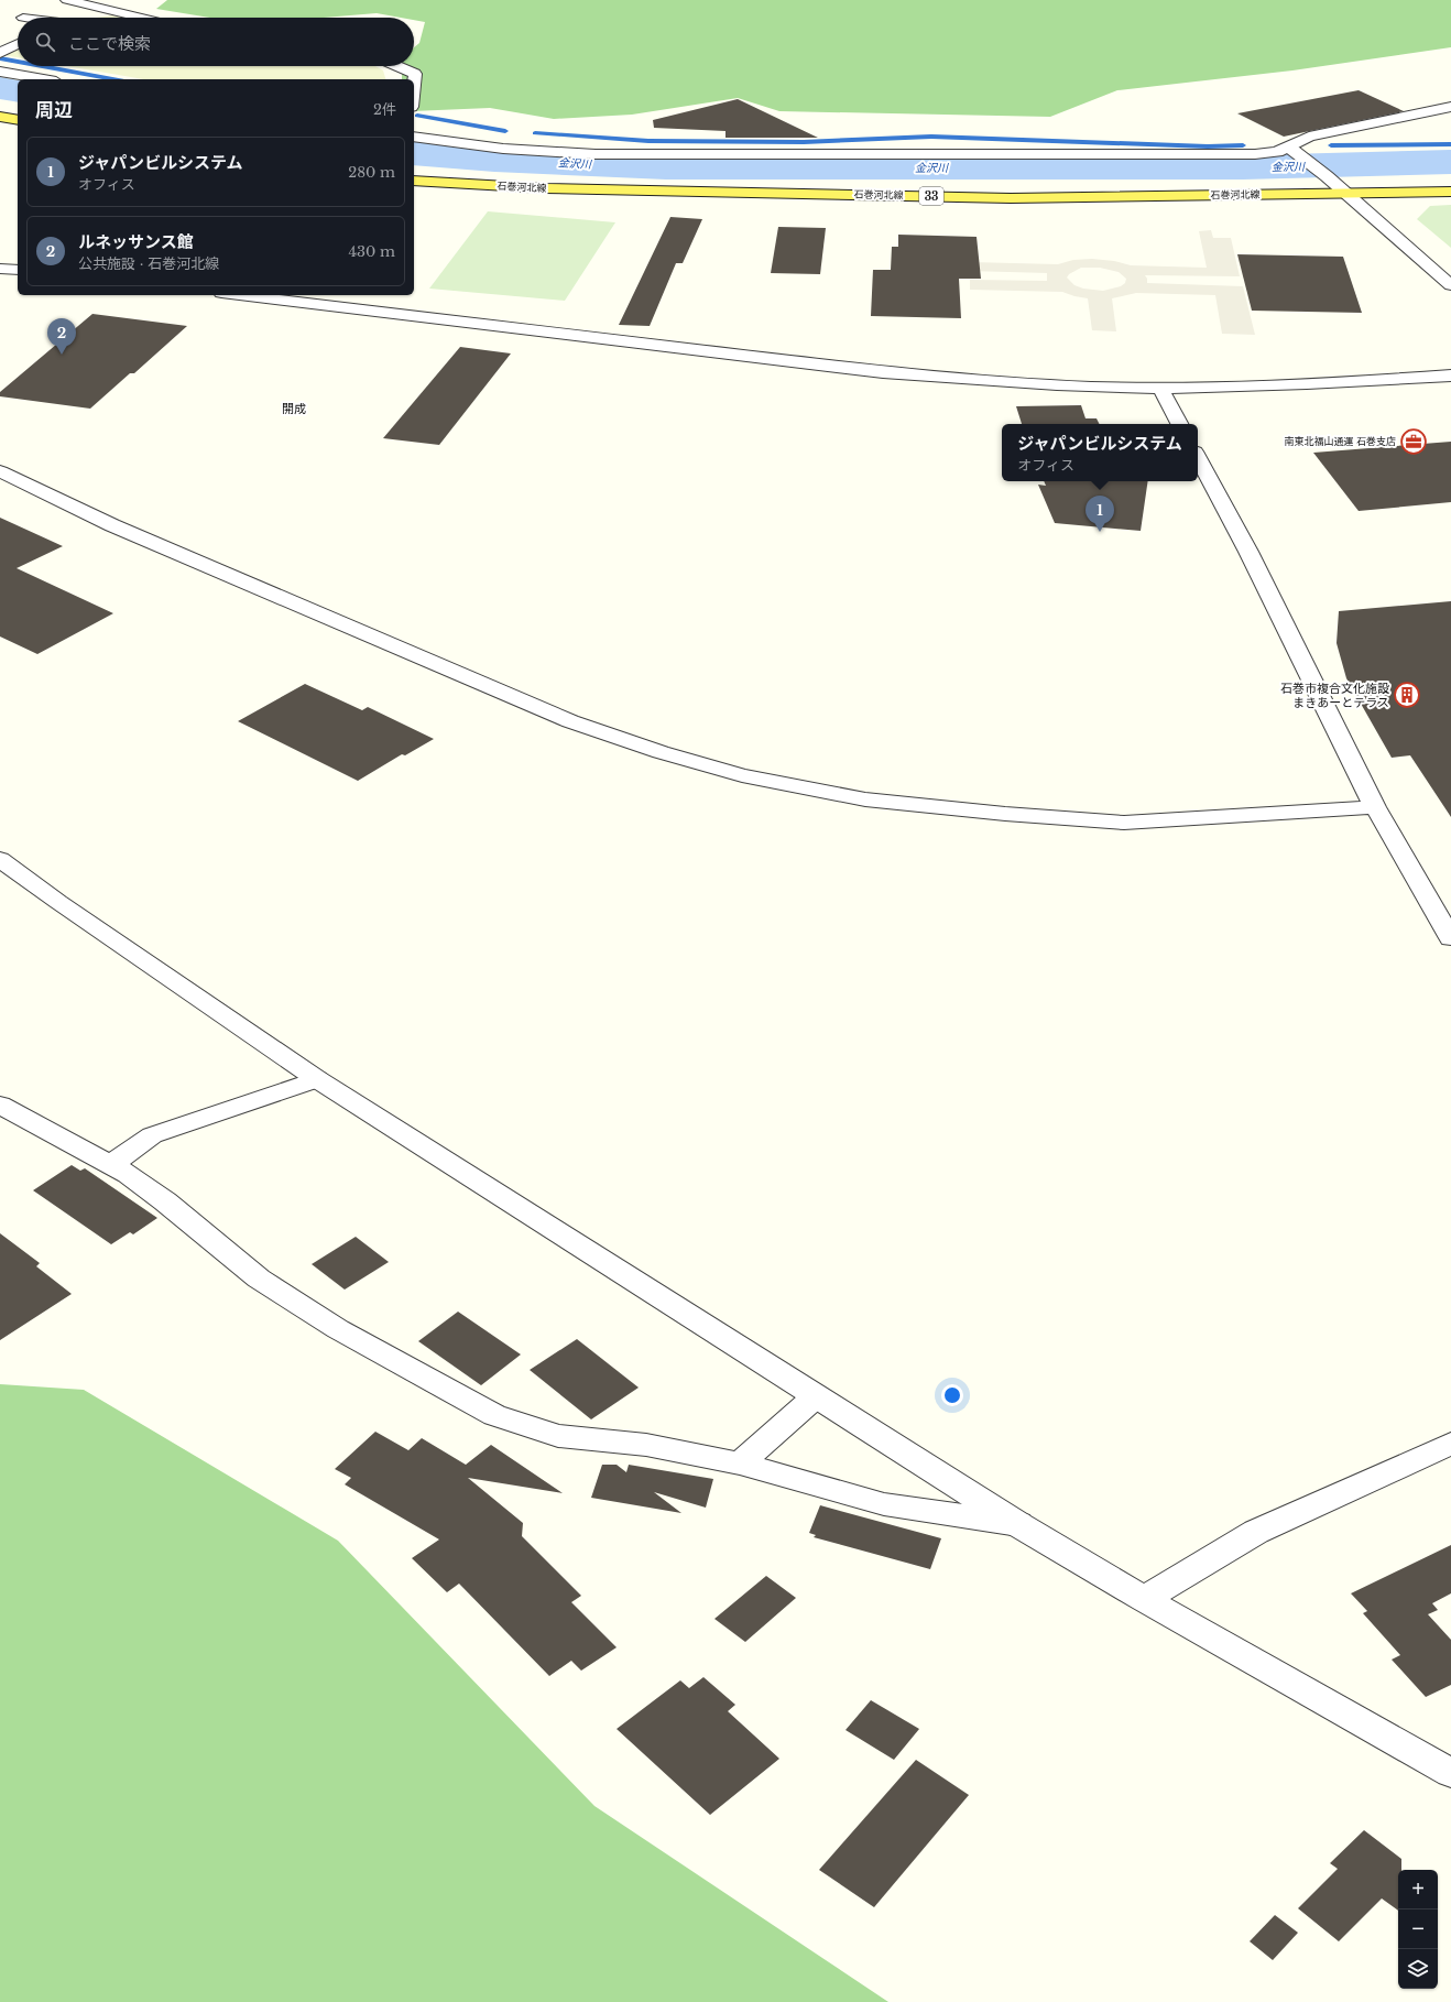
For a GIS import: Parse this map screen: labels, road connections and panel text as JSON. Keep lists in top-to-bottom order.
{
  "streets": {
    "main road": ["石巻河北線", "33"]
  },
  "districts": ["開成"],
  "water": ["金沢川"],
  "places": {
    "office": ["南東北福山通運 石巻支店"],
    "building": ["石巻市複合文化施設 まきあーとテラス"]
  },
  "page": {
    "search": "ここで検索",
    "heading": ["周辺", "2件"],
    "list": [
      {
        "mark": "1",
        "name": "ジャパンビルシステム",
        "note": "オフィス",
        "value": "280 m"
      },
      {
        "mark": "2",
        "name": "ルネッサンス館",
        "note": "公共施設 · 石巻河北線",
        "value": "430 m"
      }
    ],
    "pins": ["2", "1"],
    "popup": ["ジャパンビルシステム", "オフィス"],
    "map_buttons": ["+", "−"]
  }
}
